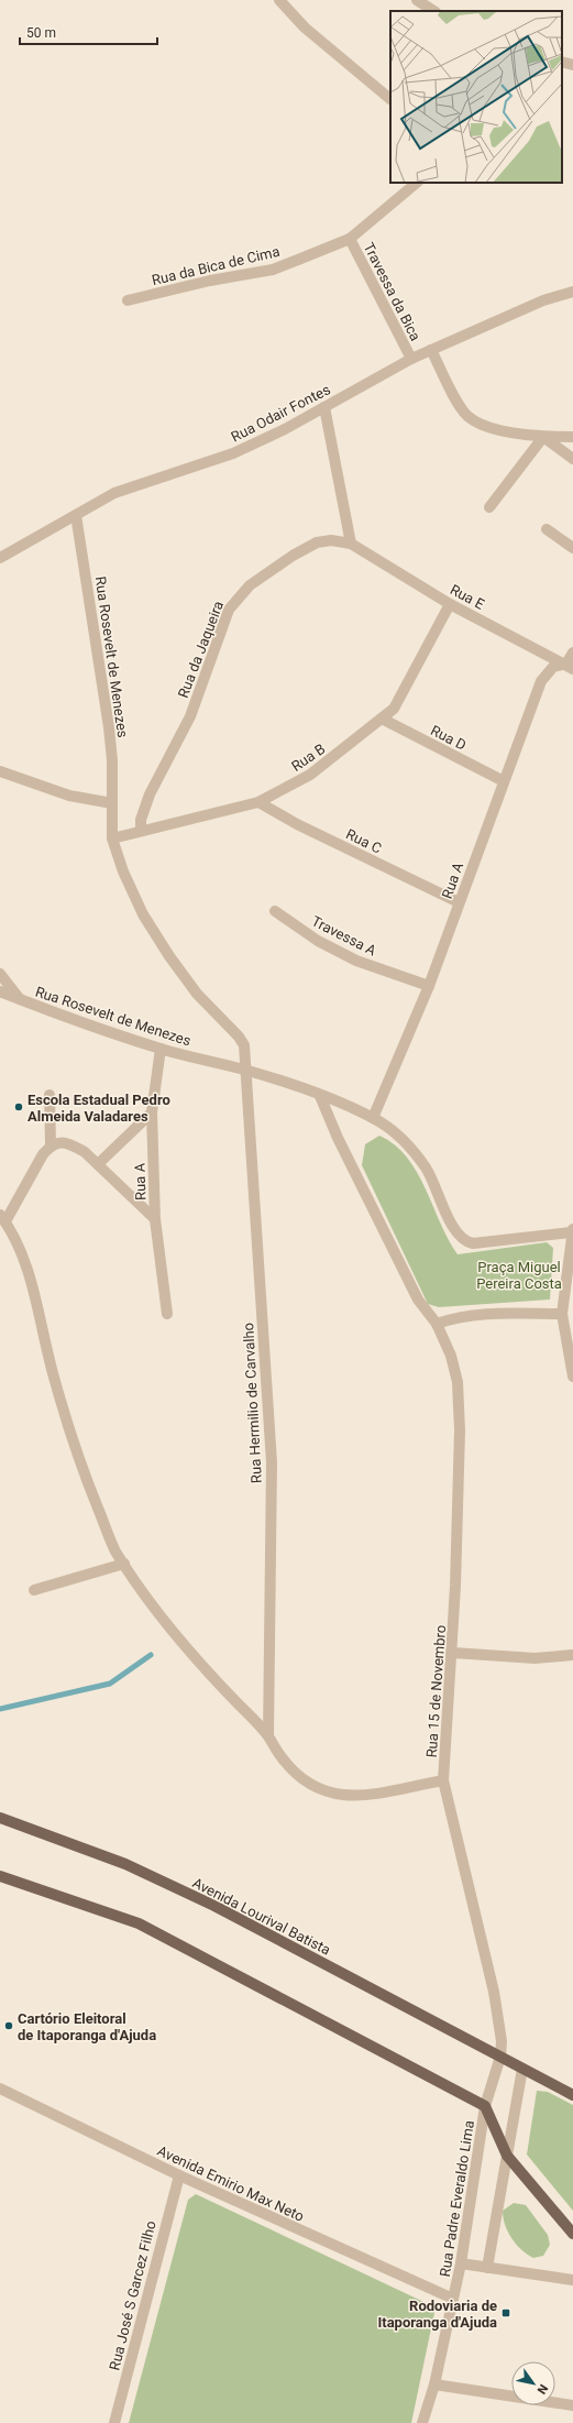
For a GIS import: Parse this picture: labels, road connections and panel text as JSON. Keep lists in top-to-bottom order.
{
  "streets": {
    "main road": ["Avenida Lourival Batista"],
    "street": [
      "Rua da Bica de Cima",
      "Travessa da Bica",
      "Rua Odair Fontes",
      "Rua E",
      "Rua da Jaqueira",
      "Rua Rosevelt de Menezes",
      "Rua D",
      "Rua B",
      "Rua C",
      "Rua A",
      "Travessa A",
      "Rua Hermilio de Carvalho",
      "Rua 15 de Novembro",
      "Avenida Emirio Max Neto",
      "Rua Padre Everaldo Lima",
      "Rua José S Garcez Filho"
    ]
  },
  "crossings": [
    ["Rua da Bica de Cima", "Travessa da Bica"],
    ["Travessa da Bica", "Rua Odair Fontes"],
    ["Rua Odair Fontes", "Rua Rosevelt de Menezes"],
    ["Rua E", "Rua da Jaqueira"],
    ["Rua E", "Rua B"],
    ["Rua E", "Rua A"],
    ["Rua da Jaqueira", "Rua B"],
    ["Rua Rosevelt de Menezes", "Rua B"],
    ["Rua Rosevelt de Menezes", "Rua A"],
    ["Rua Rosevelt de Menezes", "Rua Hermilio de Carvalho"],
    ["Rua D", "Rua B"],
    ["Rua D", "Rua A"],
    ["Rua B", "Rua C"],
    ["Rua C", "Rua A"],
    ["Rua A", "Travessa A"],
    ["Rua 15 de Novembro", "Avenida Lourival Batista"],
    ["Rua 15 de Novembro", "Rua Padre Everaldo Lima"],
    ["Avenida Lourival Batista", "Rua Padre Everaldo Lima"],
    ["Avenida Emirio Max Neto", "Rua Padre Everaldo Lima"],
    ["Avenida Emirio Max Neto", "Rua José S Garcez Filho"]
  ],
  "parks": ["Praça Miguel Pereira Costa"],
  "places": {
    "other": ["Escola Estadual Pedro Almeida Valadares", "Cartório Eleitoral de Itaporanga d'Ajuda"],
    "transit": ["Rodoviaria de Itaporanga d'Ajuda"]
  },
  "scale_bar": "50 m",
  "north": "bottom right"
}
